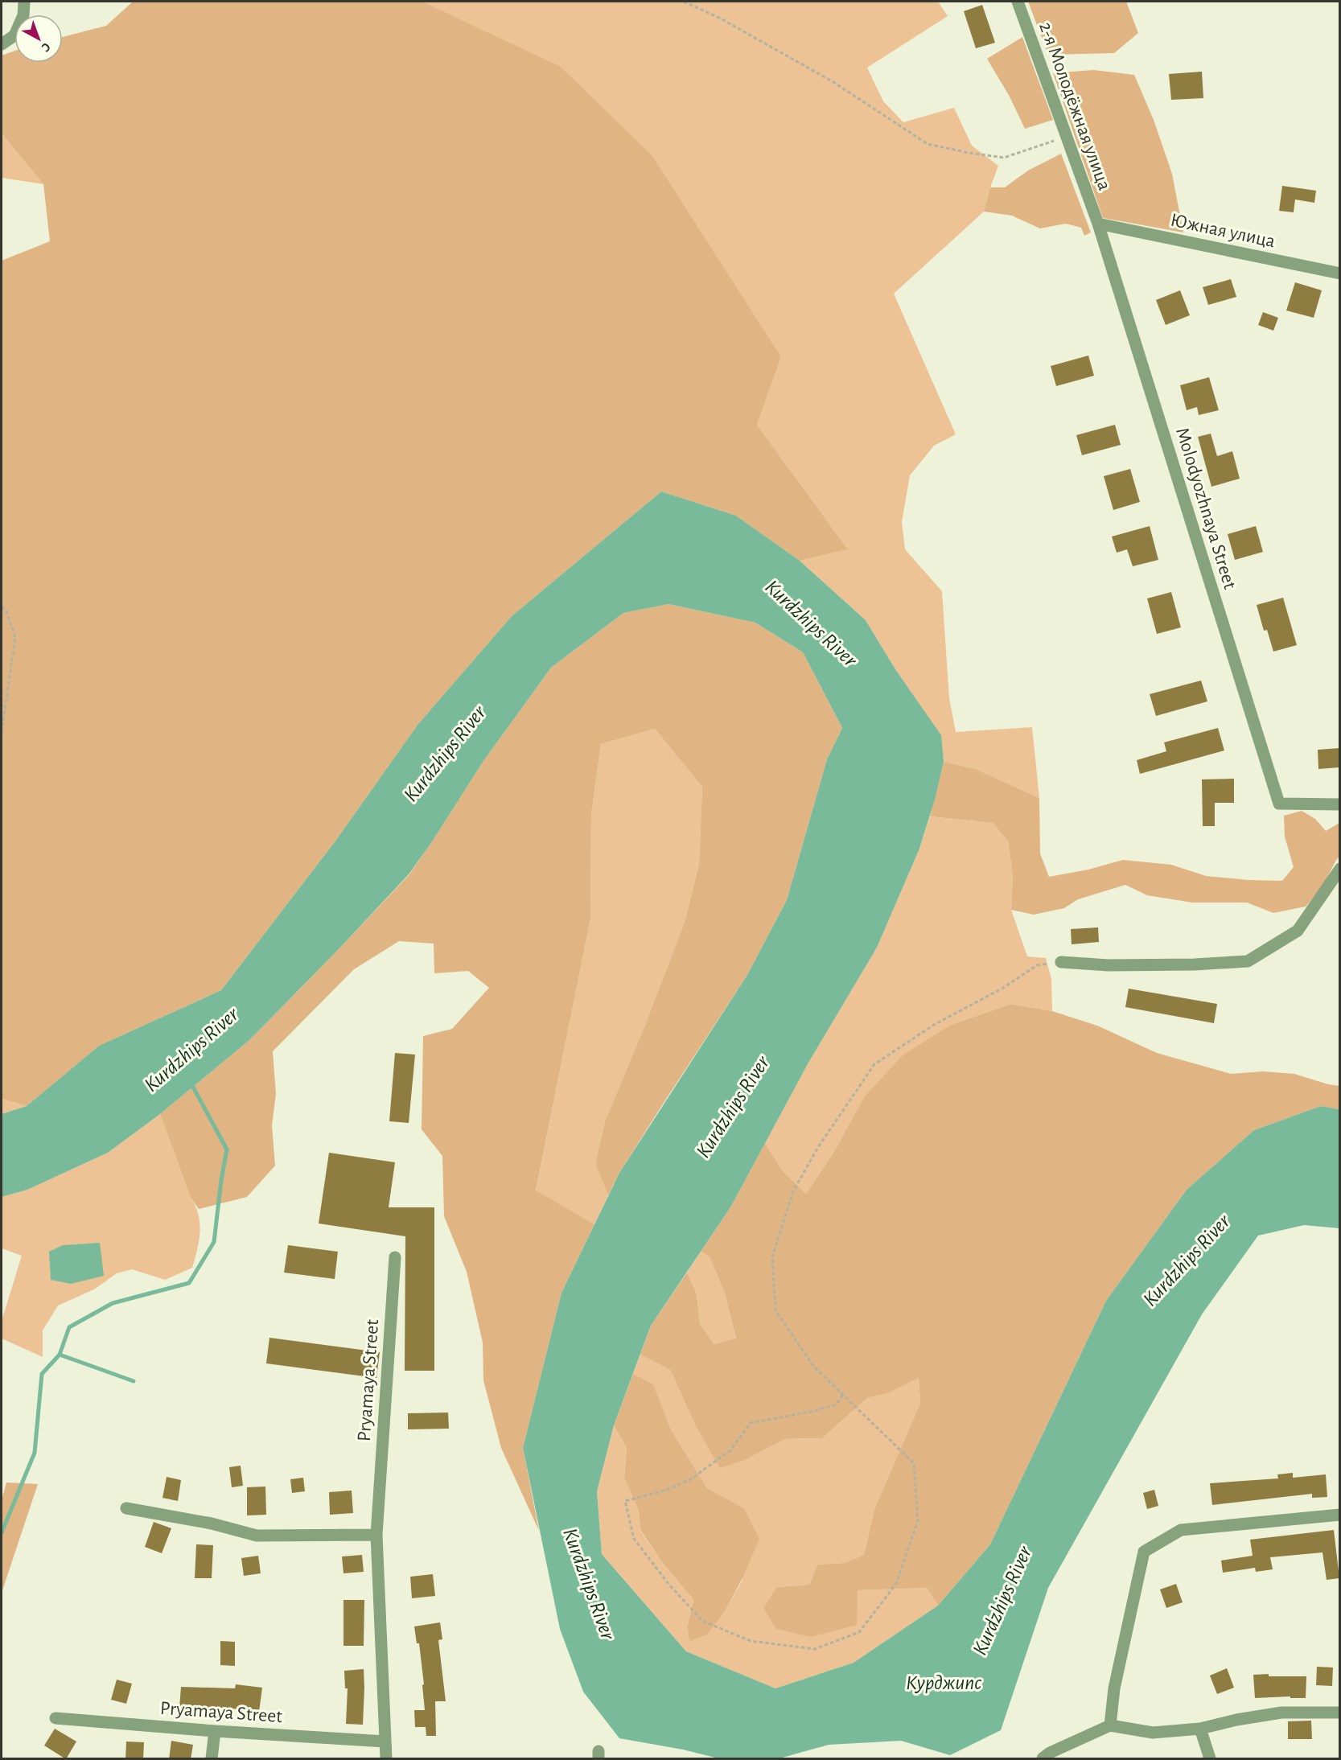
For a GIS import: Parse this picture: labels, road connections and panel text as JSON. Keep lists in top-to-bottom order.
{
  "streets": {
    "street": [
      "2-я Молодёжная улица",
      "Южная улица",
      "Molodyozhnaya Street",
      "Pryamaya Street"
    ]
  },
  "crossings": [
    ["2-я Молодёжная улица", "Южная улица"],
    ["2-я Молодёжная улица", "Molodyozhnaya Street"],
    ["Южная улица", "Molodyozhnaya Street"]
  ],
  "water": ["Kurdzhips River", "Курджипс"],
  "north": "bottom right"
}
